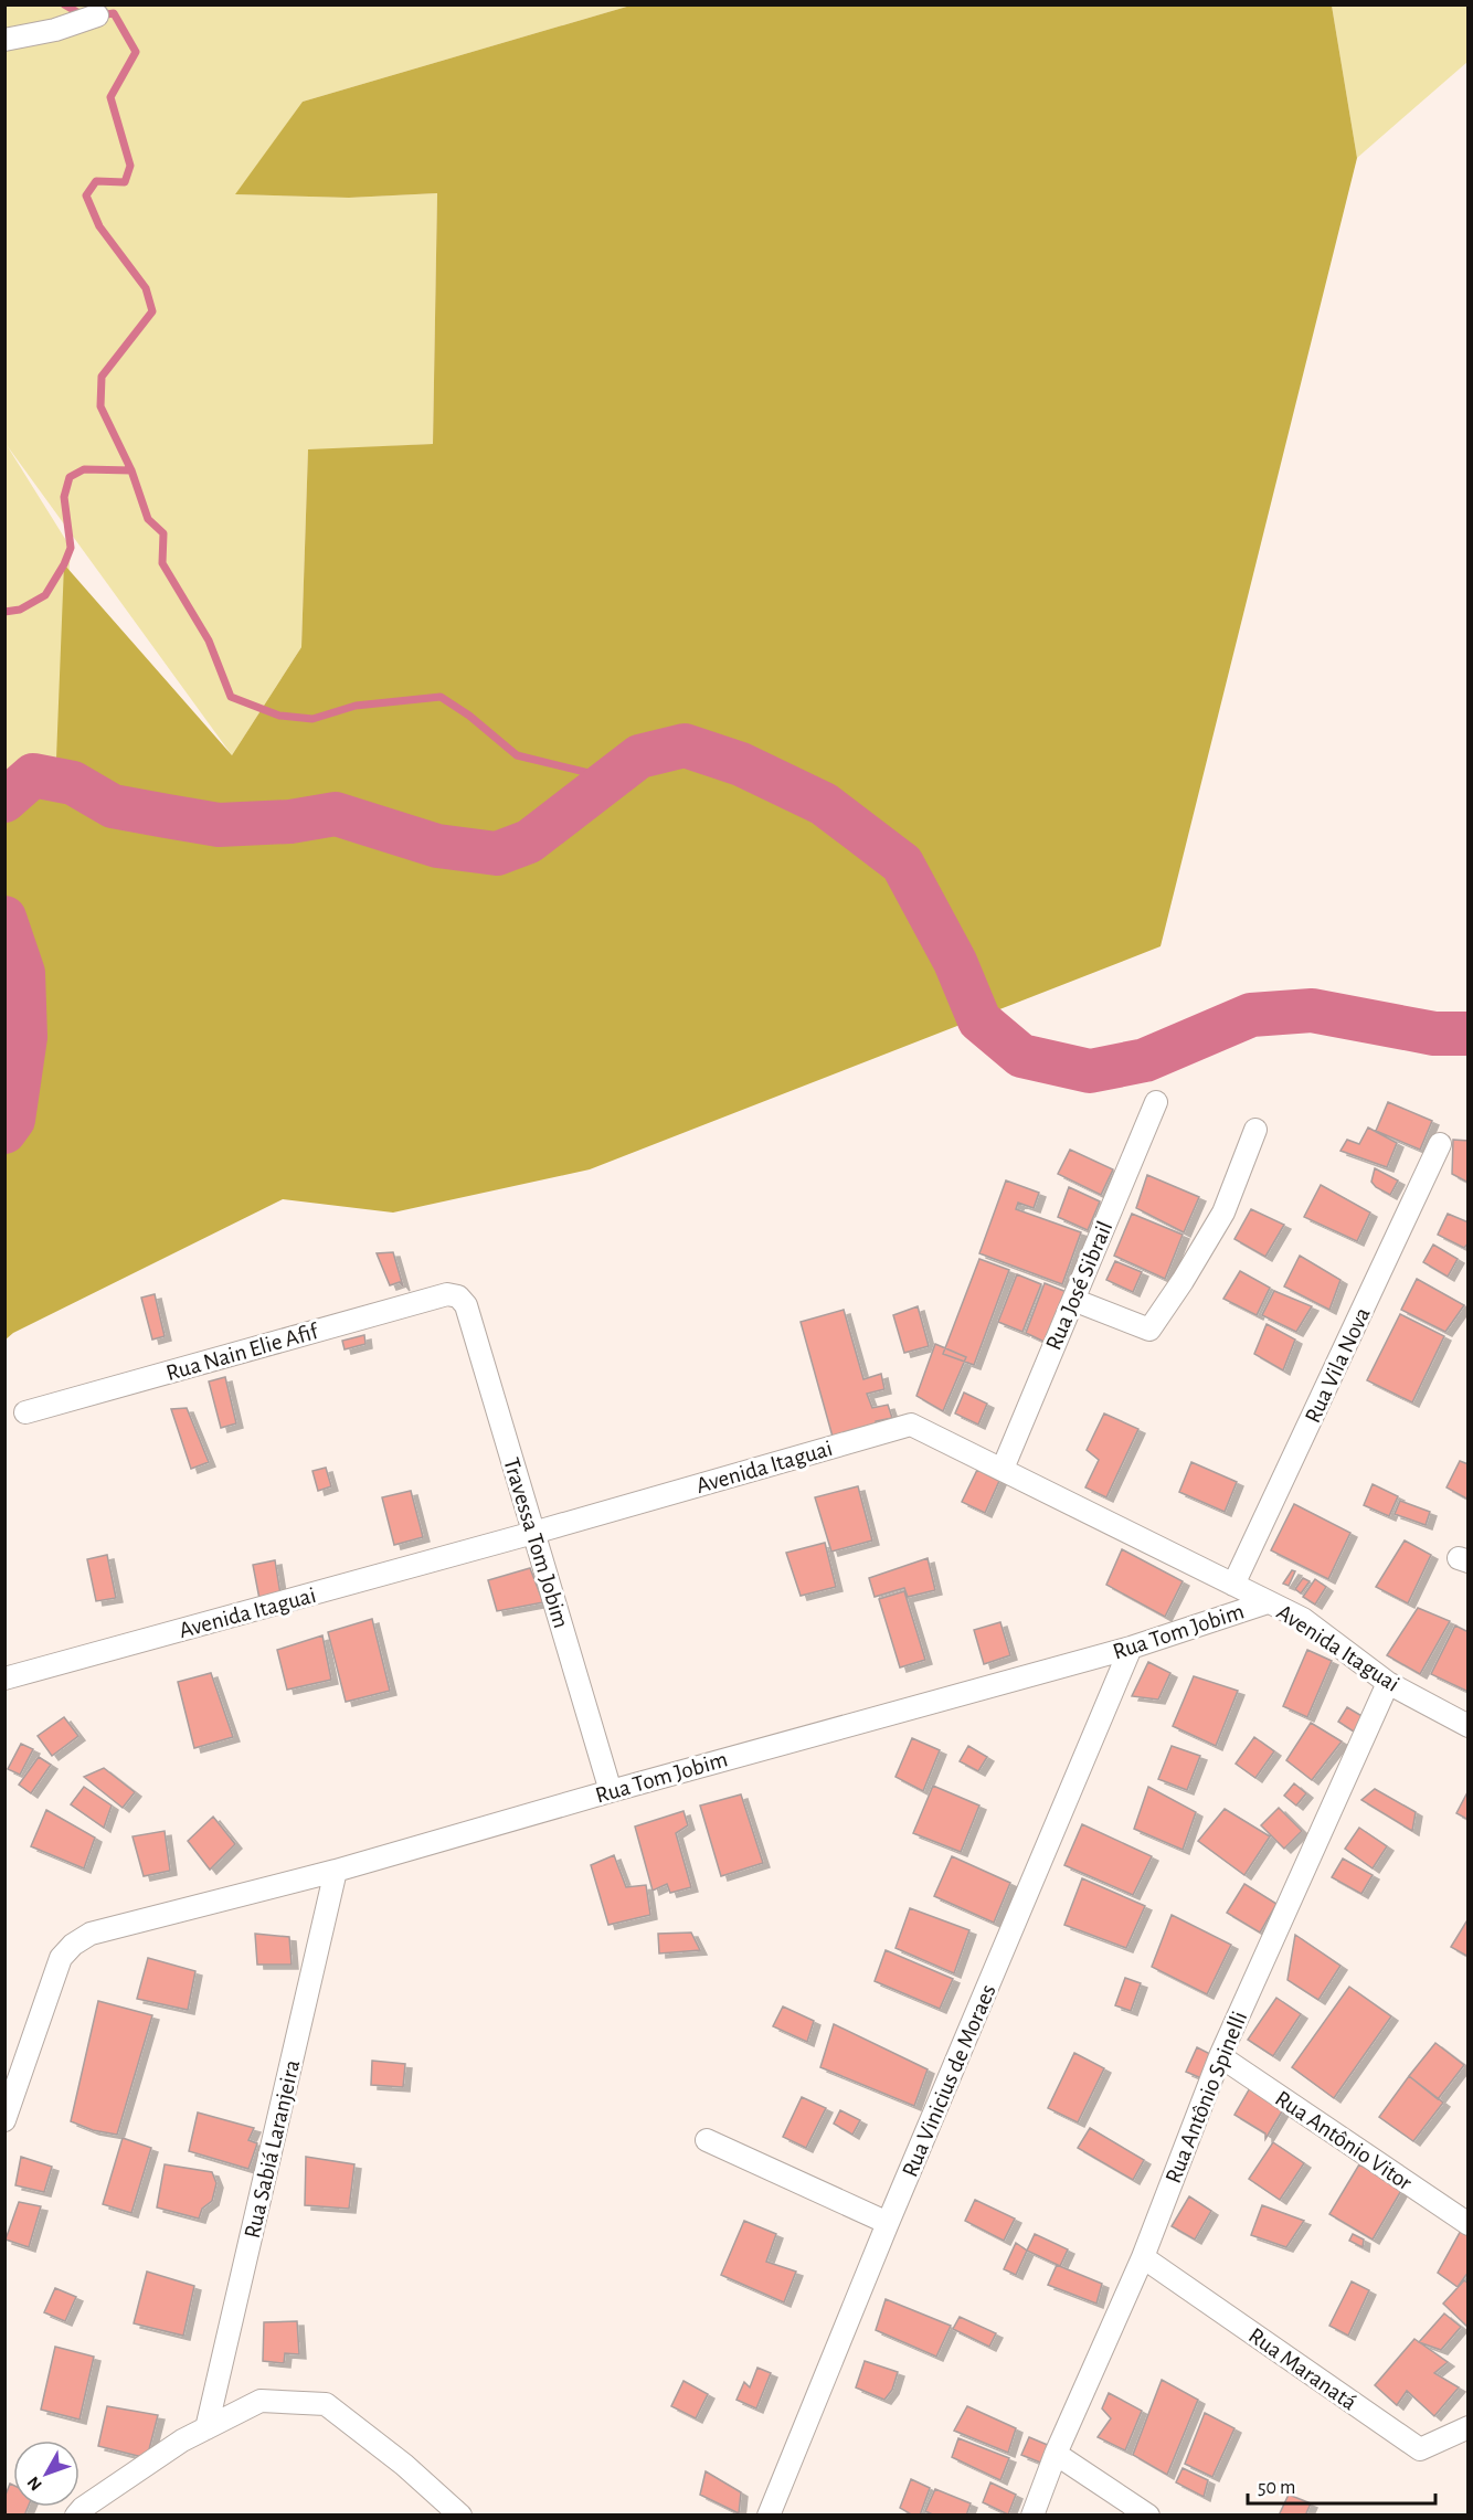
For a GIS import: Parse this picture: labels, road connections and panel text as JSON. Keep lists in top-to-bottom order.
{
  "streets": {
    "street": [
      "Rua José Sibrail",
      "Rua Nain Elie Afif",
      "Rua Vila Nova",
      "Avenida Itaguai",
      "Travessa Tom Jobim",
      "Rua Tom Jobim",
      "Rua Vinicius de Moraes",
      "Rua Antônio Spinelli",
      "Rua Antônio Vitor",
      "Rua Sabiá Laranjeira",
      "Rua Maranatá"
    ]
  },
  "crossings": [
    ["Rua José Sibrail", "Avenida Itaguai"],
    ["Rua Nain Elie Afif", "Travessa Tom Jobim"],
    ["Rua Vila Nova", "Avenida Itaguai"],
    ["Avenida Itaguai", "Travessa Tom Jobim"],
    ["Avenida Itaguai", "Rua Tom Jobim"],
    ["Avenida Itaguai", "Rua Antônio Spinelli"],
    ["Travessa Tom Jobim", "Rua Tom Jobim"],
    ["Rua Tom Jobim", "Rua Vinicius de Moraes"],
    ["Rua Tom Jobim", "Rua Sabiá Laranjeira"],
    ["Rua Antônio Spinelli", "Rua Antônio Vitor"],
    ["Rua Antônio Spinelli", "Rua Maranatá"]
  ],
  "scale_bar": "50 m",
  "north": "bottom left"
}
